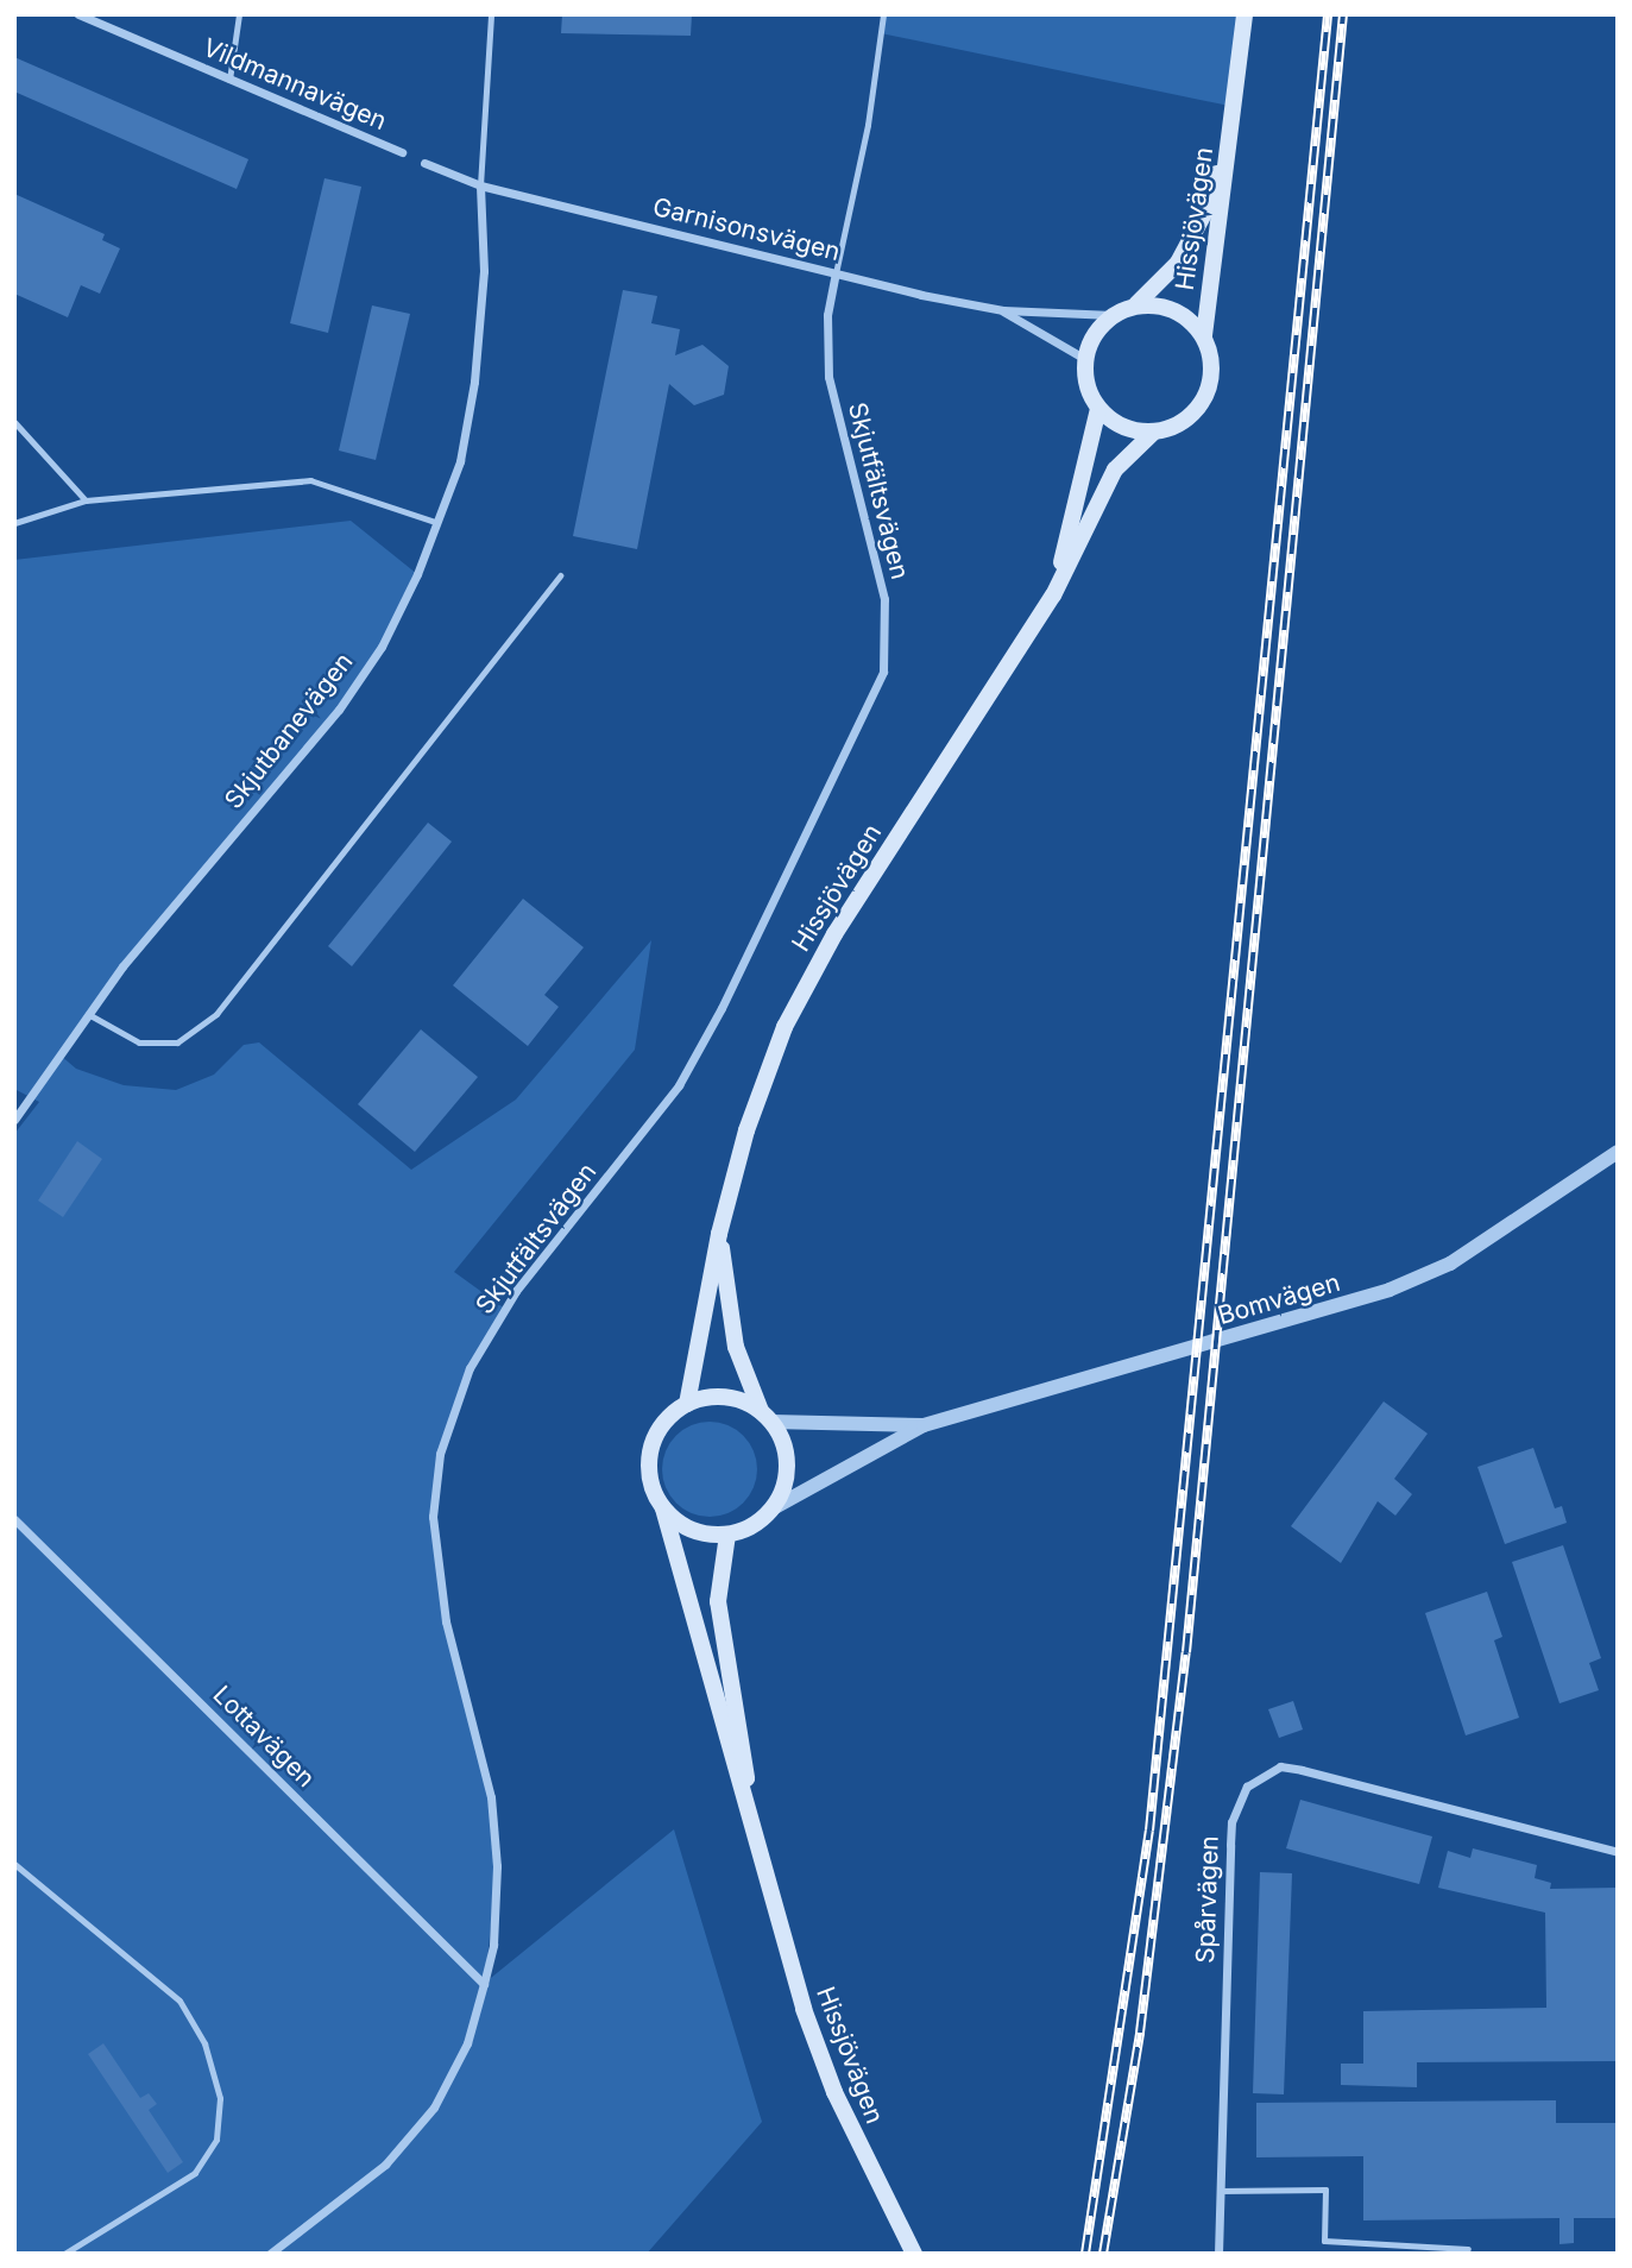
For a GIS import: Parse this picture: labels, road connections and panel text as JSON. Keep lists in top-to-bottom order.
{
  "streets": {
    "main road": ["Hissjövägen"],
    "street": [
      "Vildmannavägen",
      "Garnisonsvägen",
      "Skjutfältsvägen",
      "Skjutbanevägen",
      "Bomvägen",
      "Lottavägen",
      "Spårvägen"
    ]
  },
  "crossings": [
    ["Hissjövägen", "Garnisonsvägen"],
    ["Hissjövägen", "Bomvägen"],
    ["Garnisonsvägen", "Skjutfältsvägen"],
    ["Garnisonsvägen", "Skjutbanevägen"],
    ["Skjutfältsvägen", "Lottavägen"]
  ]
}
